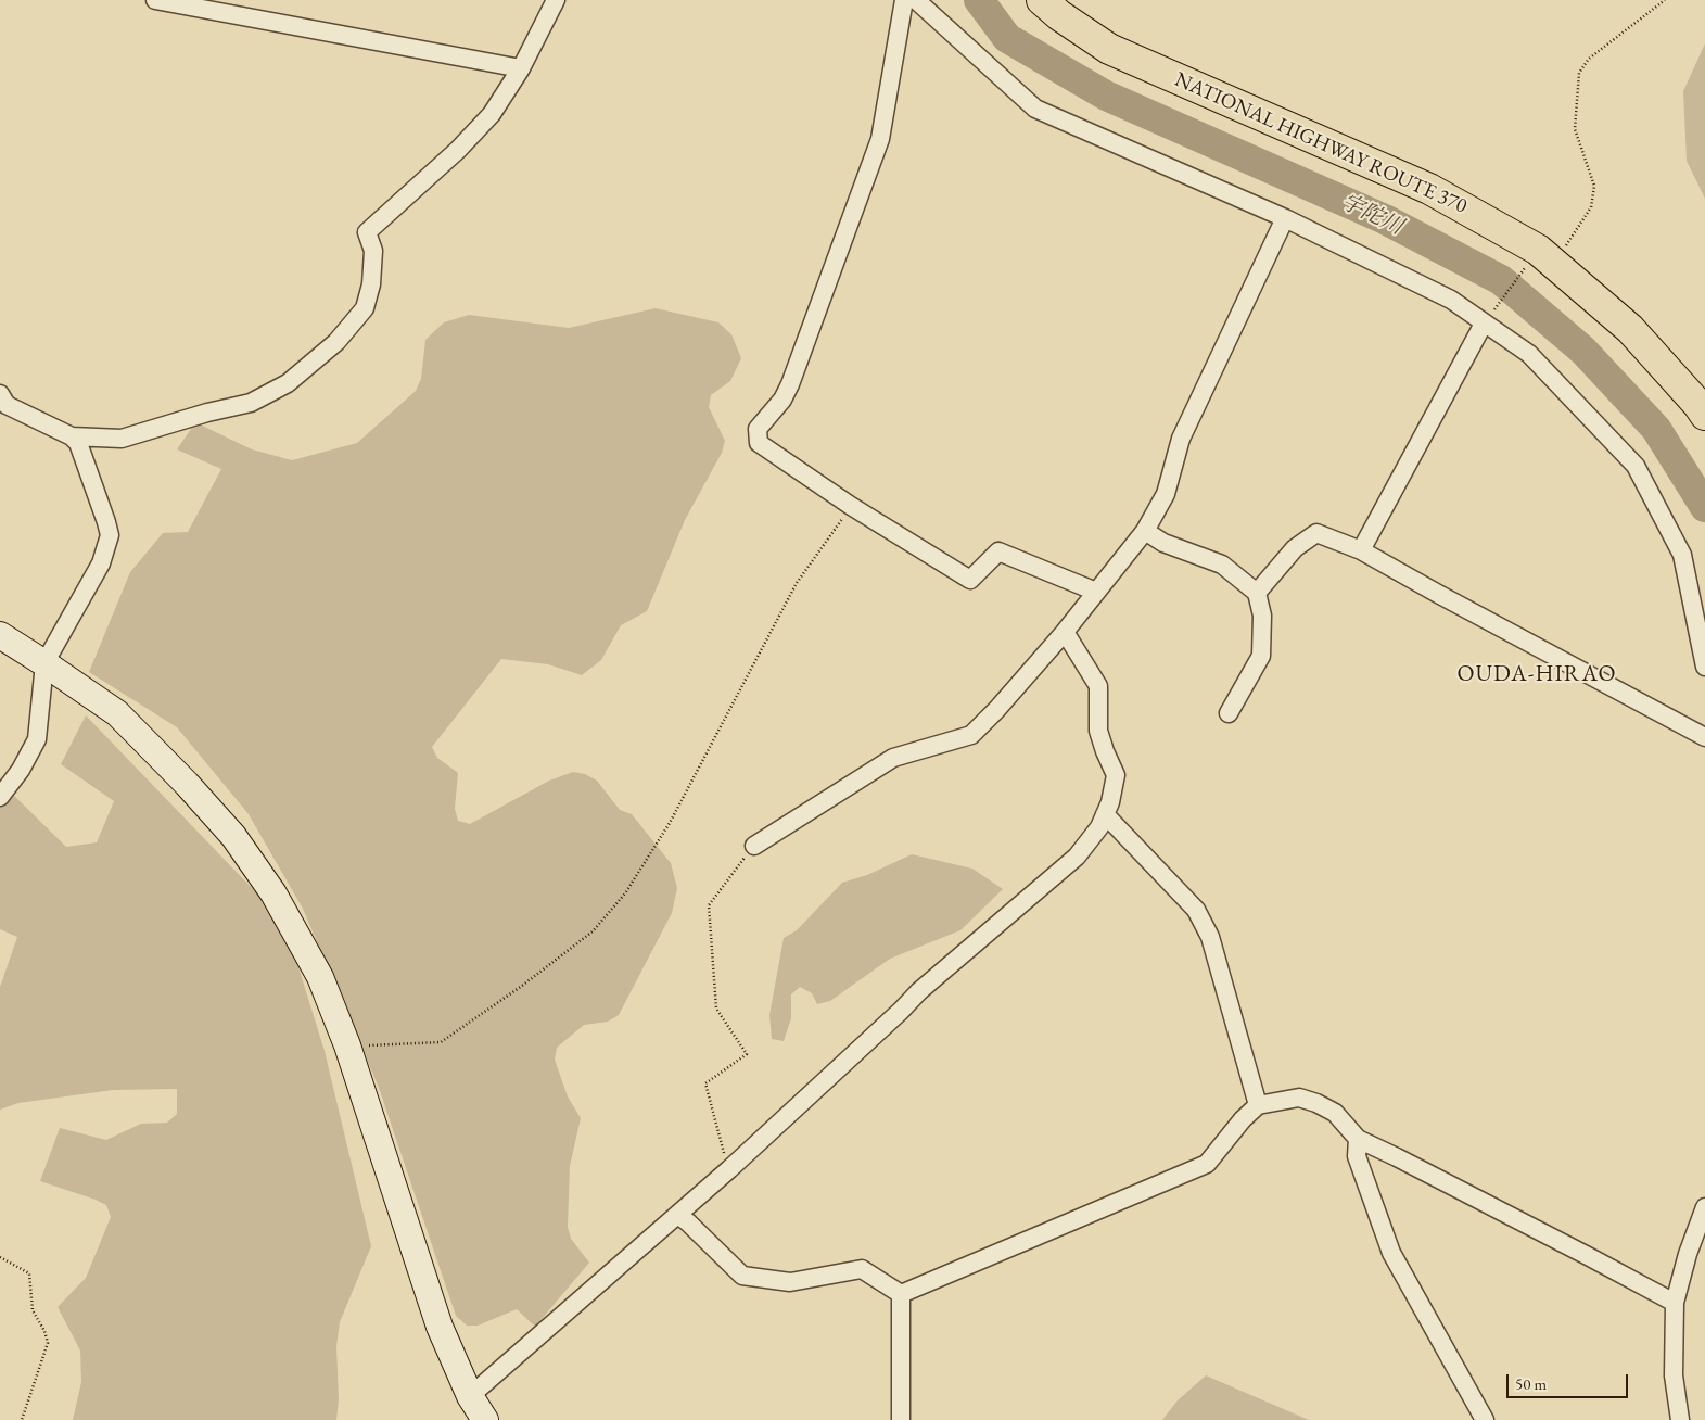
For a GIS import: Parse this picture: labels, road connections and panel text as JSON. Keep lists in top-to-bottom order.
{
  "streets": {
    "highway": ["NATIONAL HIGHWAY ROUTE 370"]
  },
  "districts": ["OUDA-HIRAO"],
  "water": ["宇陀川"],
  "scale_bar": "50 m"
}
